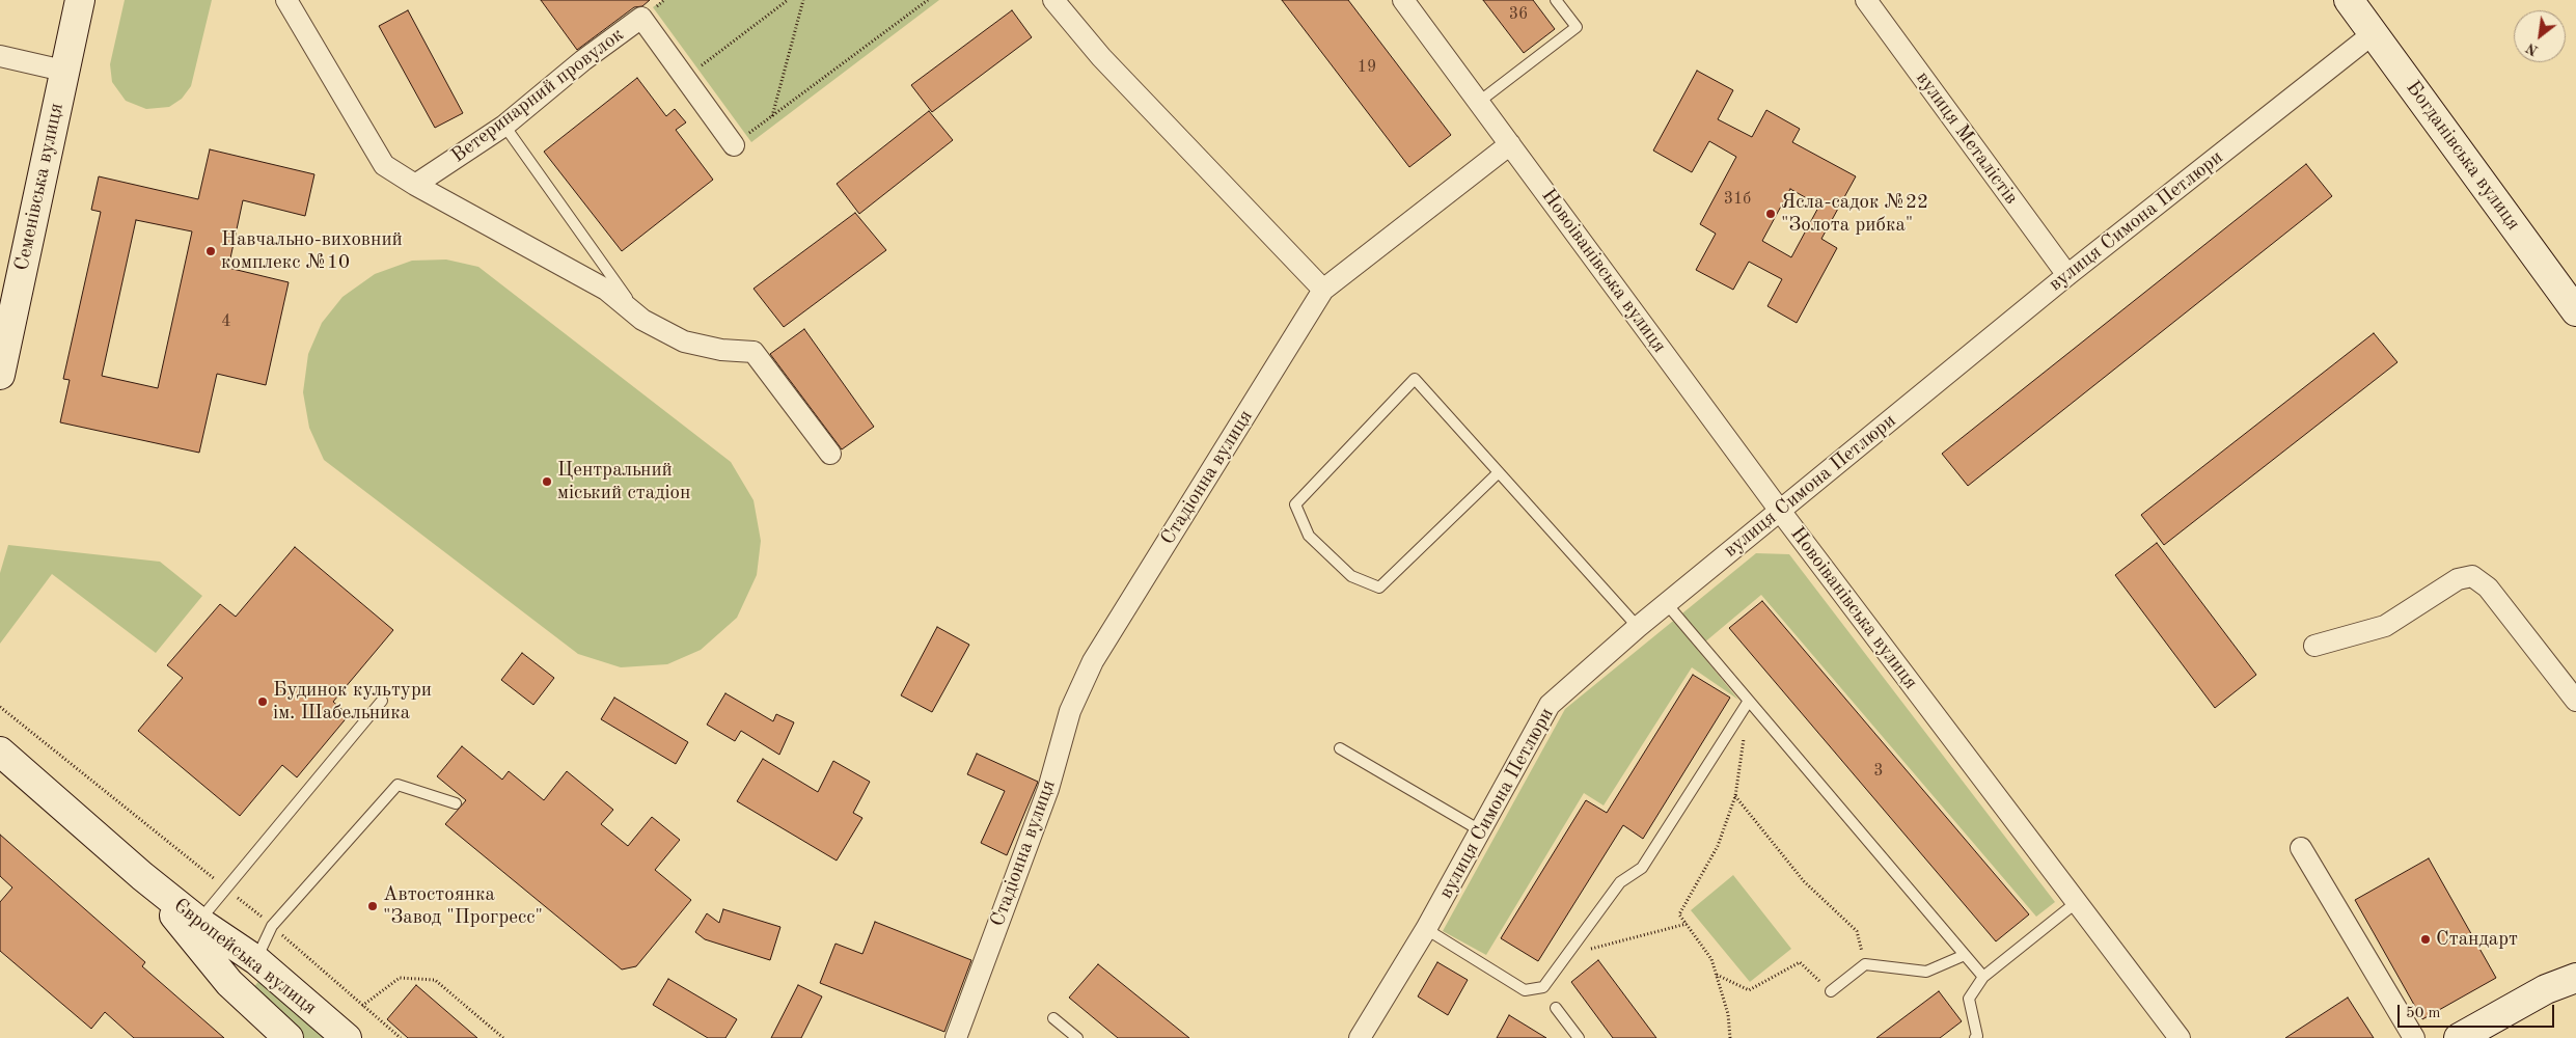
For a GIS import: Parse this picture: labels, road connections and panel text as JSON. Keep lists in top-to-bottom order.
{
  "streets": {
    "street": [
      "Ветеринарний провулок",
      "вулиця Металістів",
      "Богданівська вулиця",
      "Семенівська вулиця",
      "вулиця Симона Петлюри",
      "Новоіванівська вулиця",
      "Стадіонна вулиця",
      "Європейська вулиця"
    ]
  },
  "crossings": [
    ["вулиця Металістів", "вулиця Симона Петлюри"],
    ["Богданівська вулиця", "вулиця Симона Петлюри"],
    ["вулиця Симона Петлюри", "Новоіванівська вулиця"]
  ],
  "places": [
    "Ясла-садок №22 \"Золота рибка\"",
    "Навчально-виховний комплекс №10",
    "Центральний міський стадіон",
    "Будинок культури ім. Шабельника",
    "Автостоянка \"Завод \"Прогресс\"",
    "Стандарт"
  ],
  "house_numbers": [
    "36",
    "19",
    "31б",
    "4",
    "3"
  ],
  "scale_bar": "50 m",
  "north": "bottom left"
}
